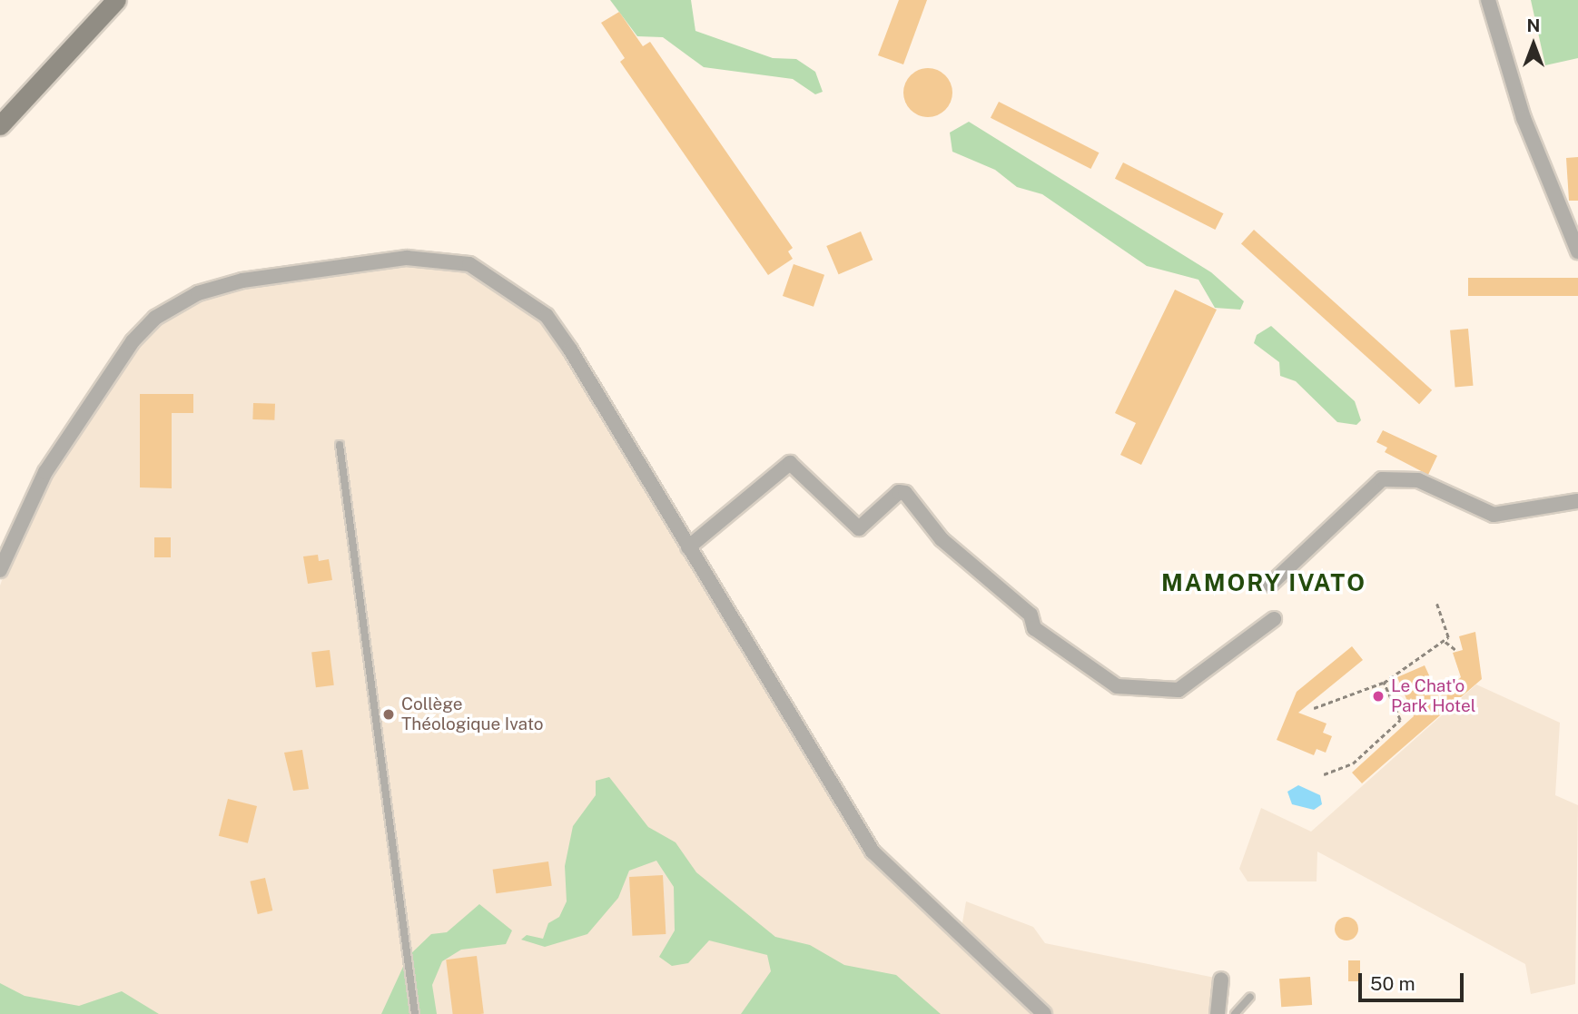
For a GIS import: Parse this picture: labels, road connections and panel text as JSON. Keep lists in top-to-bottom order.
{
  "districts": ["MAMORY IVATO"],
  "places": ["Le Chat'o Park Hotel", "Collège Théologique Ivato"],
  "scale_bar": "50 m",
  "north": "top"
}
